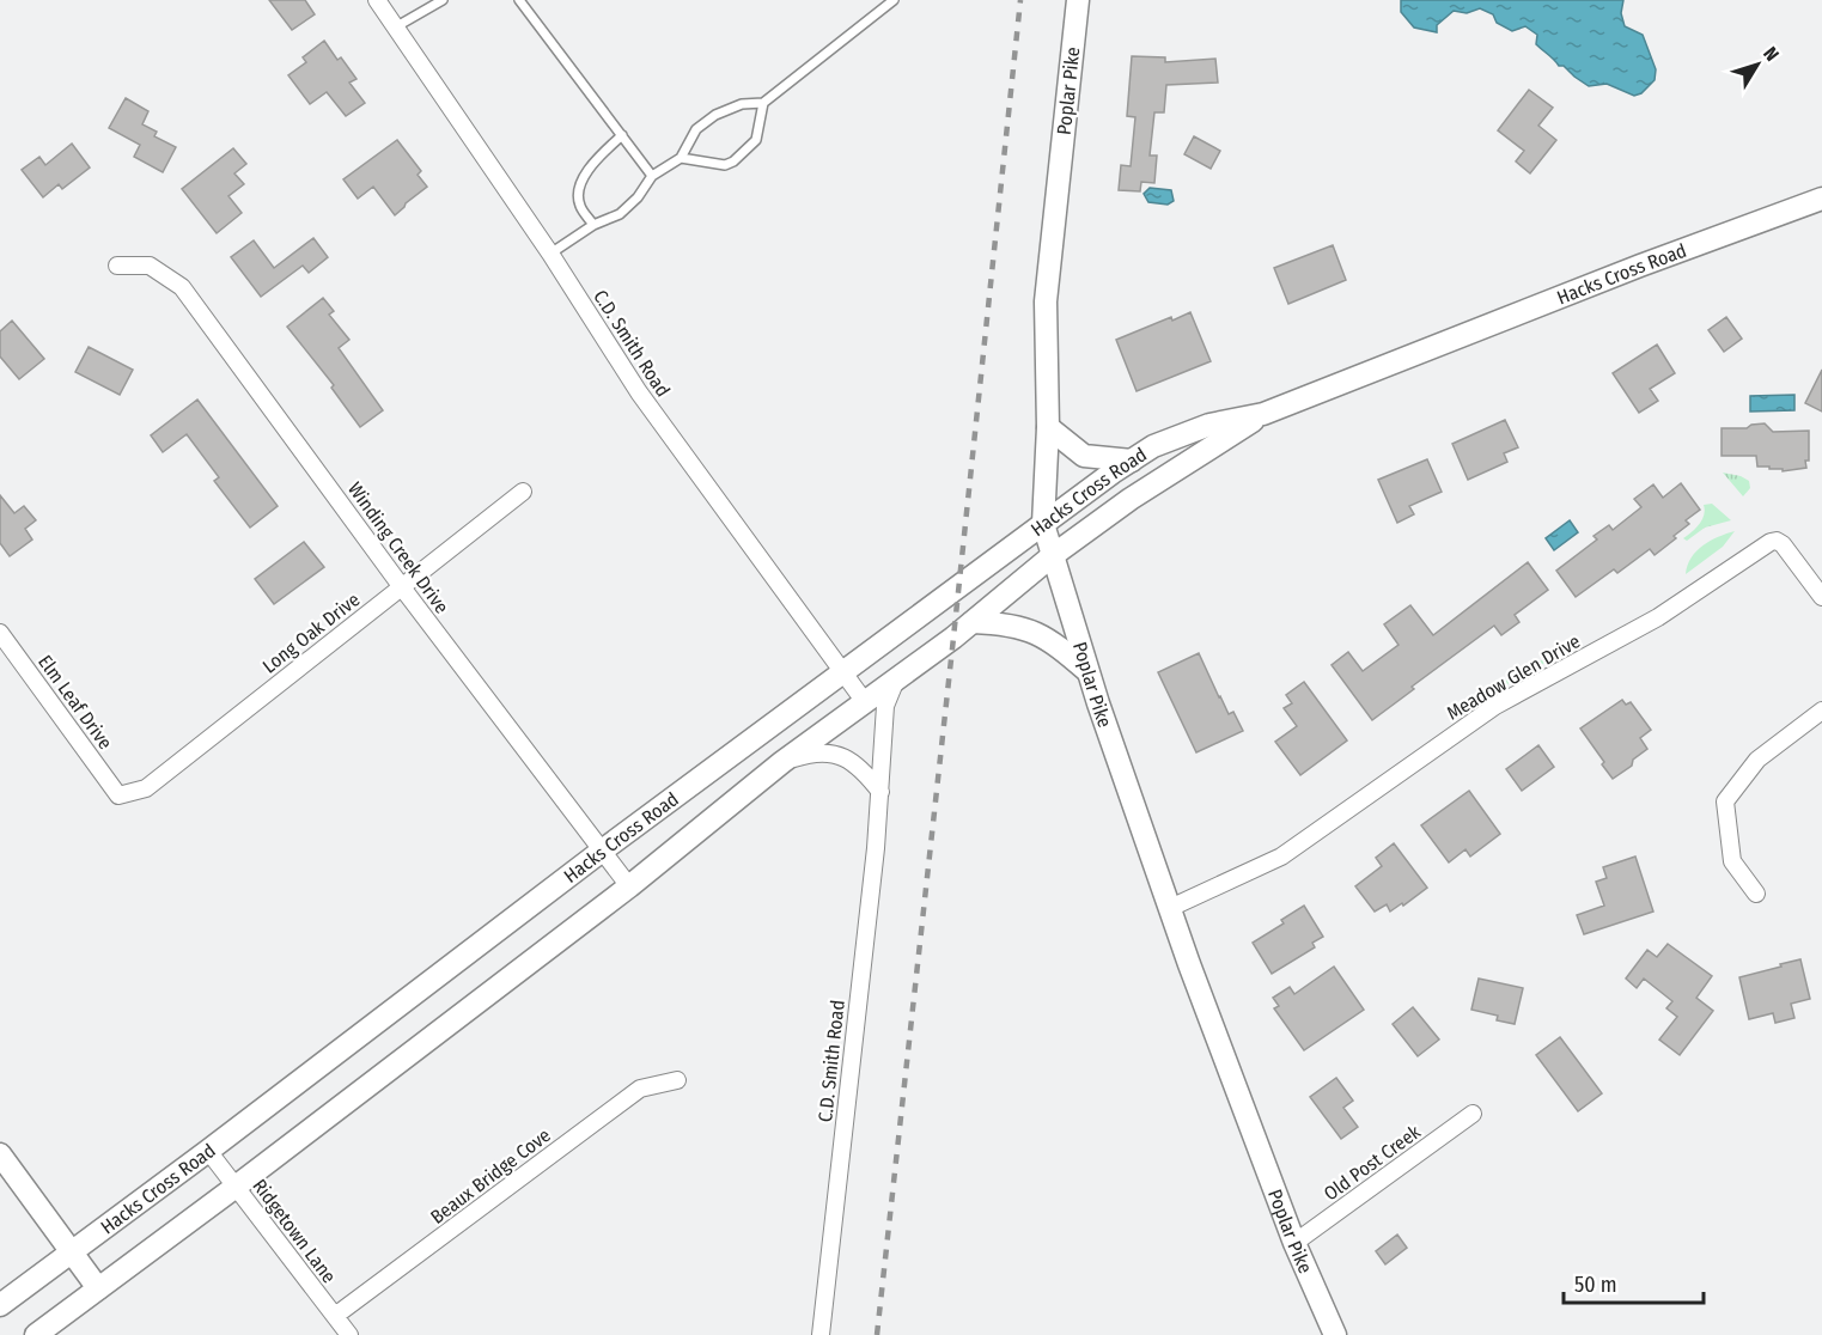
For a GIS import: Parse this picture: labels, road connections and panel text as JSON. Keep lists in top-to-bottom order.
{
  "streets": {
    "main road": ["Poplar Pike", "Hacks Cross Road"],
    "street": [
      "C.D. Smith Road",
      "Winding Creek Drive",
      "Long Oak Drive",
      "Meadow Glen Drive",
      "Elm Leaf Drive",
      "Old Post Creek",
      "Beaux Bridge Cove",
      "Ridgetown Lane"
    ]
  },
  "crossings": [
    ["Poplar Pike", "Hacks Cross Road"],
    ["Poplar Pike", "Meadow Glen Drive"],
    ["Poplar Pike", "Old Post Creek"],
    ["Hacks Cross Road", "C.D. Smith Road"],
    ["Hacks Cross Road", "Winding Creek Drive"],
    ["Hacks Cross Road", "Ridgetown Lane"],
    ["Winding Creek Drive", "Long Oak Drive"],
    ["Long Oak Drive", "Elm Leaf Drive"],
    ["Beaux Bridge Cove", "Ridgetown Lane"]
  ],
  "scale_bar": "50 m",
  "north": "top right"
}
